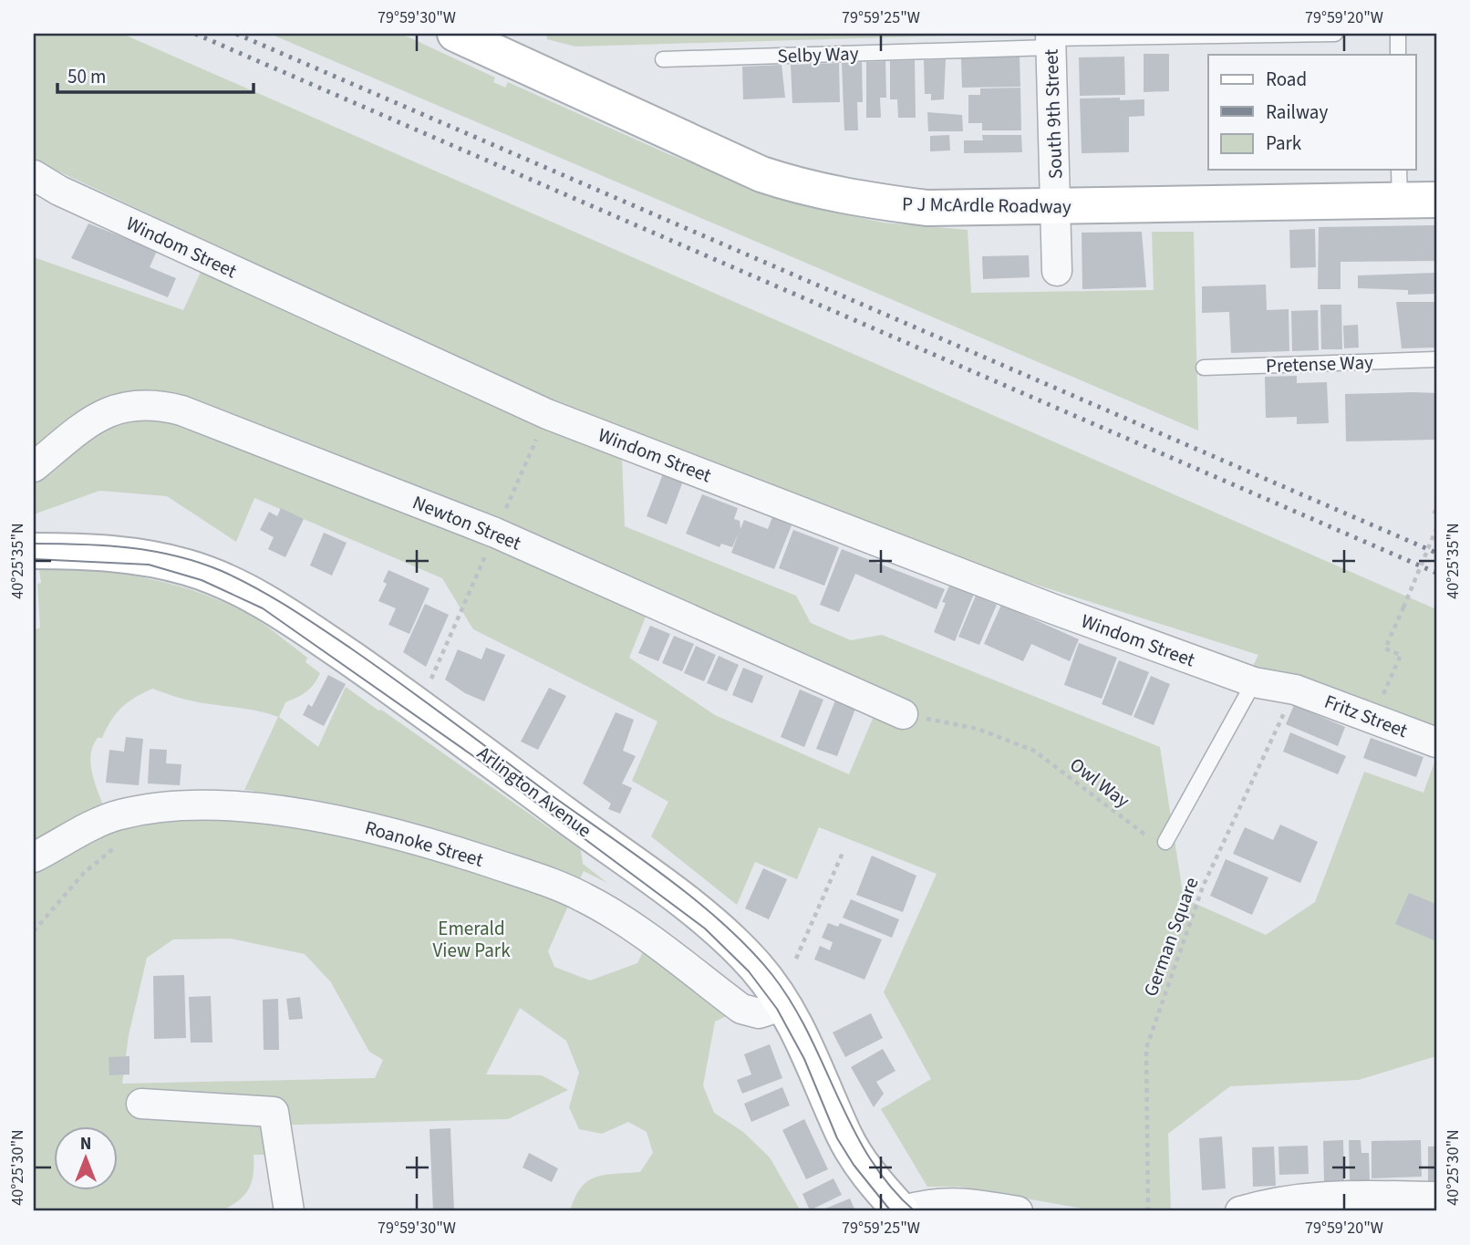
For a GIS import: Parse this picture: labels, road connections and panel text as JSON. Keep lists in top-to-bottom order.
{
  "streets": {
    "main road": ["P J McArdle Roadway", "Arlington Avenue"],
    "street": [
      "South 9th Street",
      "Windom Street",
      "Newton Street",
      "Fritz Street",
      "Roanoke Street"
    ],
    "lane": ["Selby Way", "Pretense Way"],
    "path": ["Owl Way", "German Square"]
  },
  "crossings": [
    ["Selby Way", "South 9th Street"],
    ["South 9th Street", "P J McArdle Roadway"],
    ["Windom Street", "Fritz Street"],
    ["Windom Street", "German Square"],
    ["Newton Street", "Owl Way"],
    ["Fritz Street", "German Square"],
    ["Arlington Avenue", "Roanoke Street"]
  ],
  "parks": ["Emerald View Park"],
  "legend": ["Road", "Railway", "Park"],
  "scale_bar": "50 m",
  "north": "top",
  "coordinates": [
    "79°59'30\"W",
    "79°59'25\"W",
    "79°59'20\"W",
    "40°25'35\"N",
    "40°25'30\"N"
  ]
}
